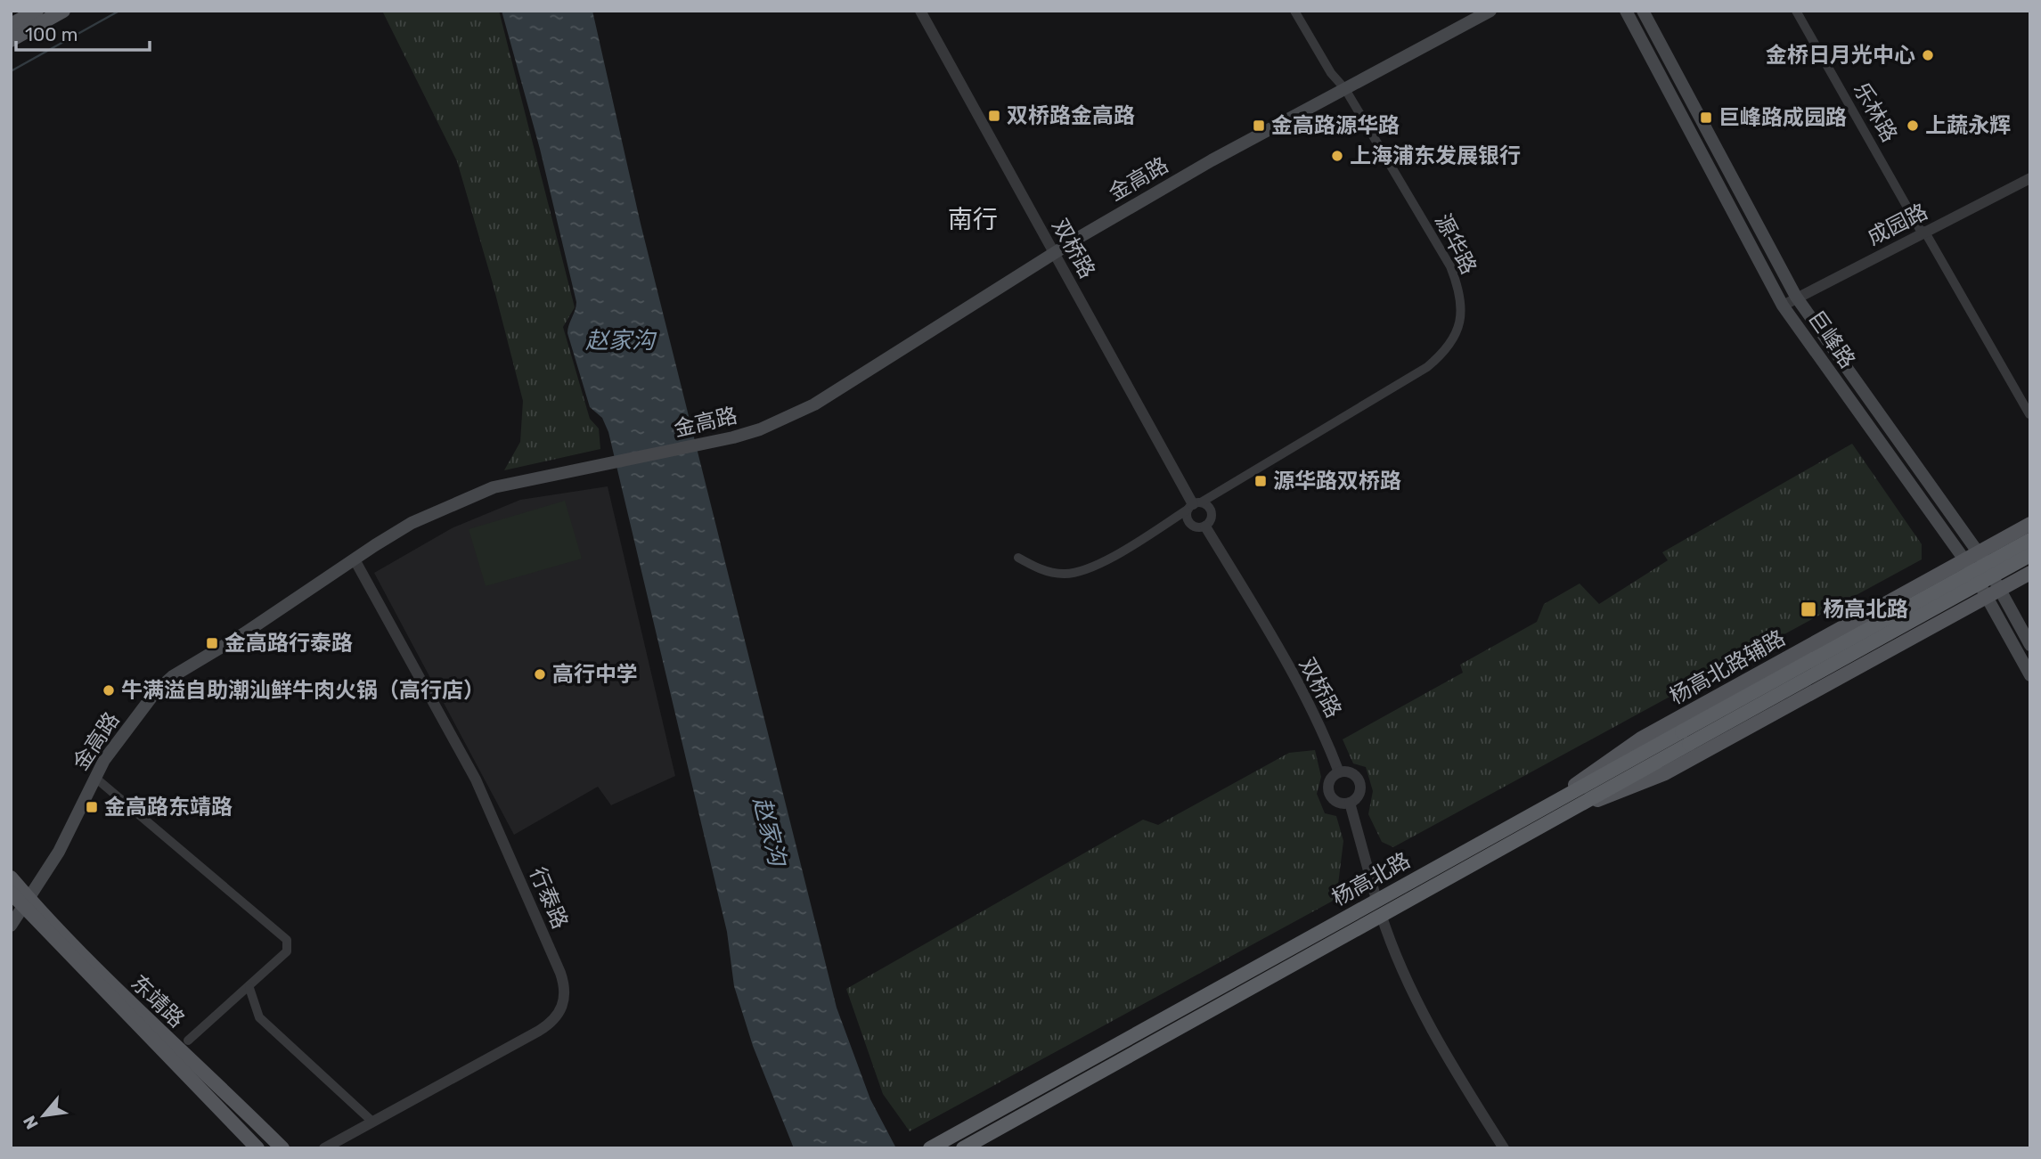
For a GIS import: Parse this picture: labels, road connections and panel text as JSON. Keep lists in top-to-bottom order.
{
  "streets": {
    "highway": ["杨高北路"],
    "main road": [
      "金高路",
      "巨峰路",
      "杨高北路辅路",
      "东靖路"
    ],
    "street": [
      "乐林路",
      "成园路",
      "源华路",
      "双桥路",
      "行泰路"
    ]
  },
  "crossings": [
    ["乐林路", "成园路"],
    ["金高路", "源华路"],
    ["金高路", "双桥路"],
    ["金高路", "行泰路"],
    ["金高路", "东靖路"],
    ["成园路", "巨峰路"],
    ["源华路", "双桥路"],
    ["巨峰路", "杨高北路辅路"],
    ["杨高北路辅路", "杨高北路"]
  ],
  "districts": ["南行"],
  "water": ["赵家沟"],
  "places": {
    "other": [
      "金桥日月光中心",
      "上蔬永辉",
      "上海浦东发展银行",
      "高行中学",
      "牛满溢自助潮汕鲜牛肉火锅（高行店）"
    ],
    "transit": [
      "双桥路金高路",
      "巨峰路成园路",
      "金高路源华路",
      "源华路双桥路",
      "杨高北路",
      "金高路行泰路",
      "金高路东靖路"
    ]
  },
  "scale_bar": "100 m",
  "north": "bottom left"
}
